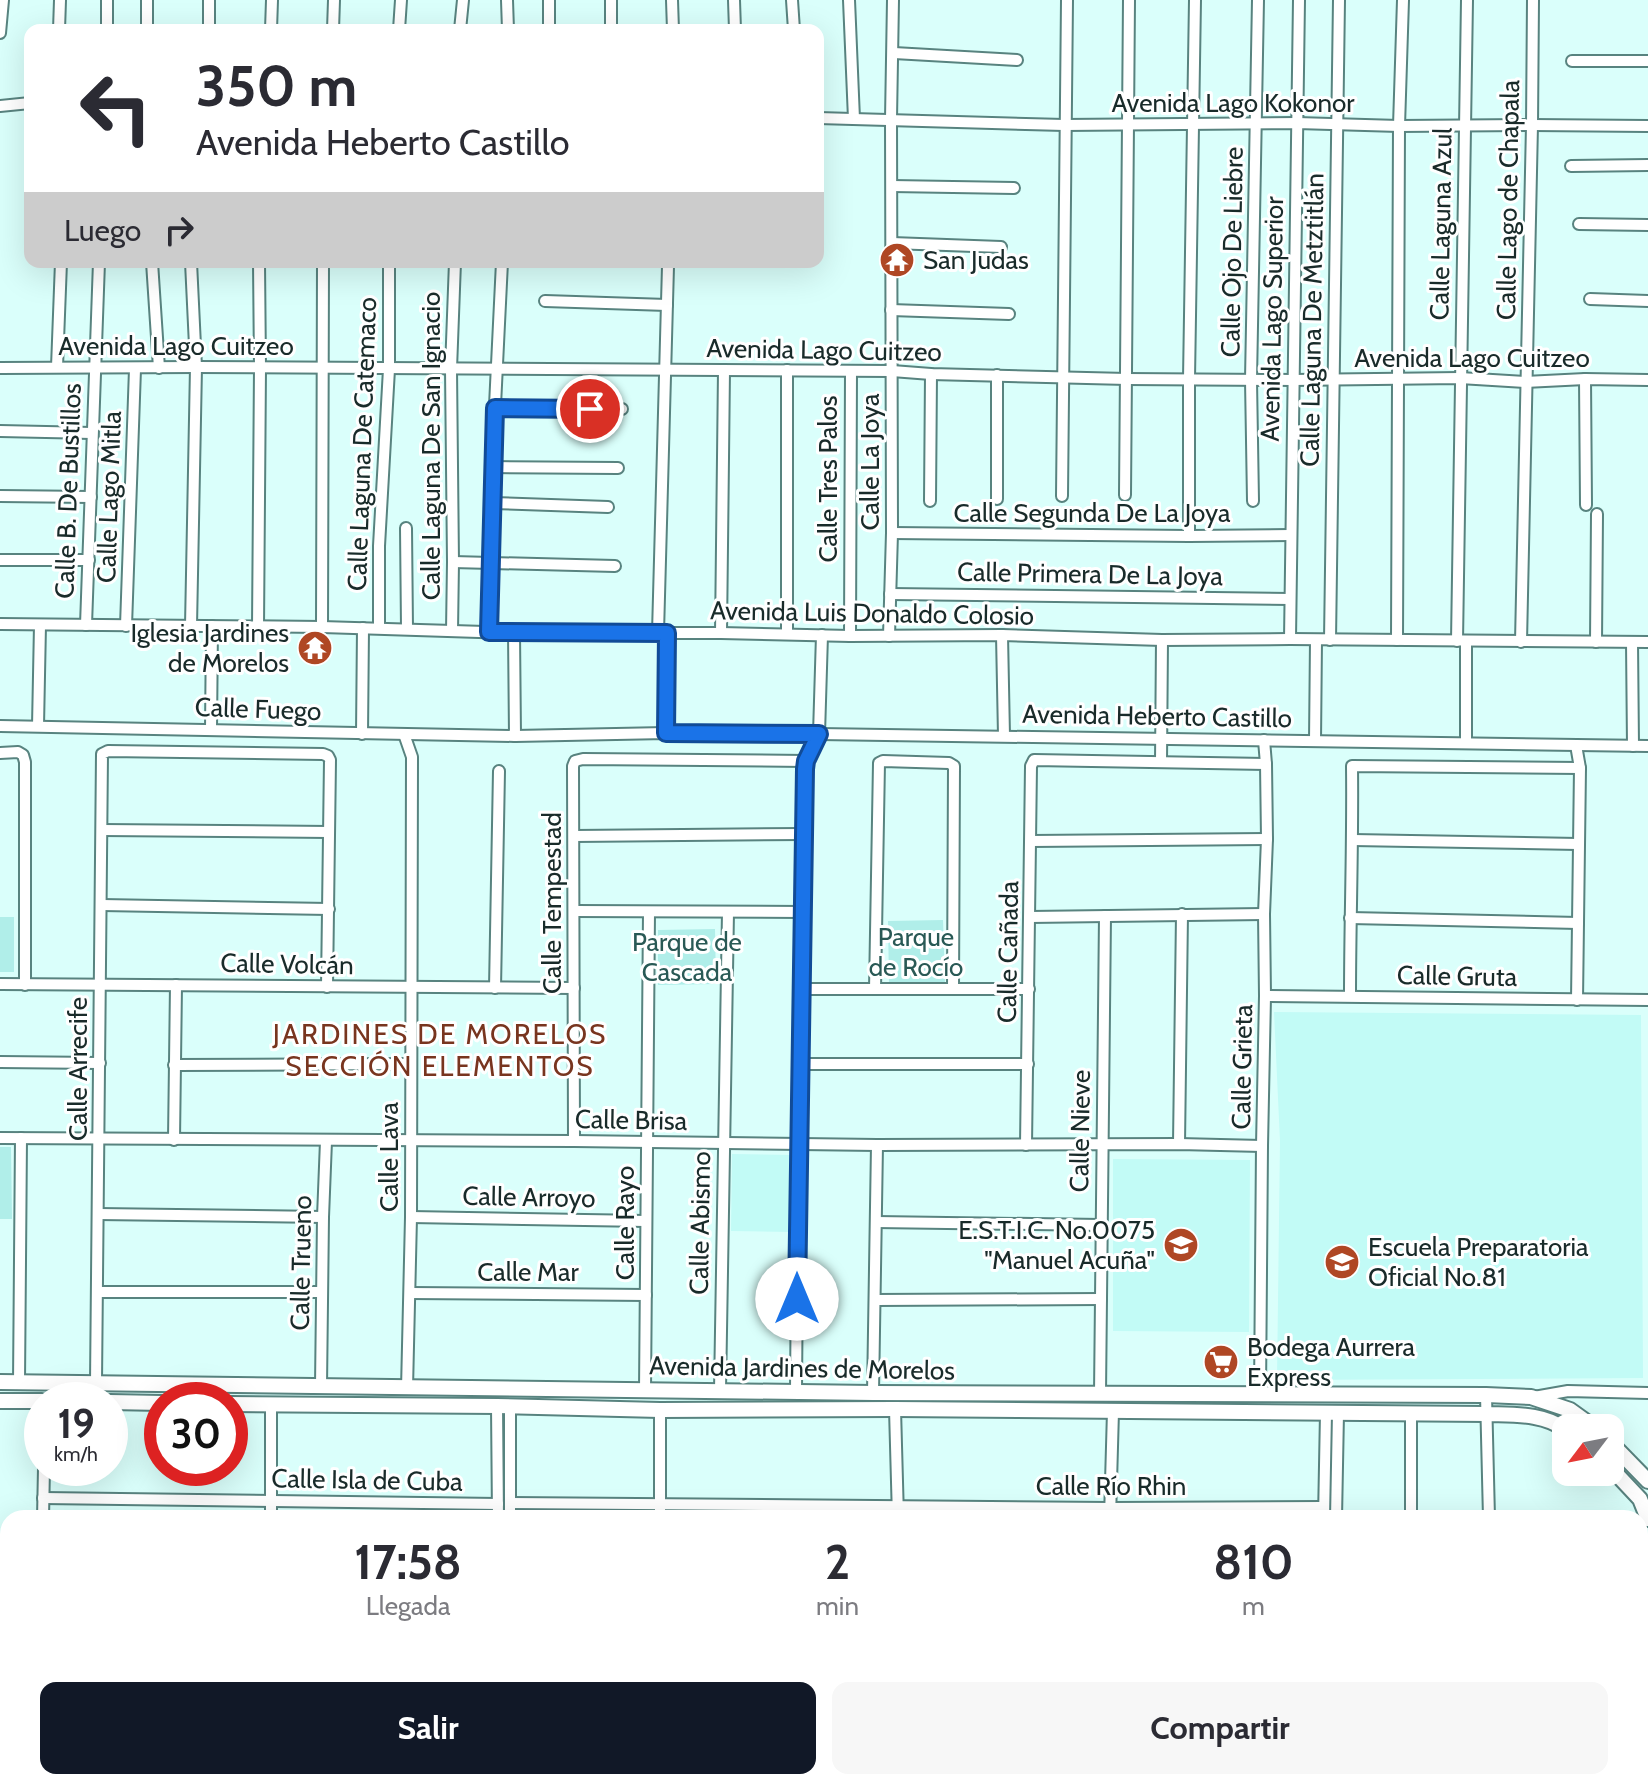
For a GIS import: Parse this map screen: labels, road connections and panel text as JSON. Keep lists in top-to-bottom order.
{
  "streets": {
    "main road": ["Avenida Jardines de Morelos"],
    "street": [
      "Avenida Lago Kokonor",
      "Calle Lago de Chapala",
      "Calle Laguna Azul",
      "Calle Ojo De Liebre",
      "Avenida Lago Superior",
      "Calle Laguna De Metztitlán",
      "Avenida Lago Cuitzeo",
      "Calle Laguna De Catemaco",
      "Calle Laguna De San Ignacio",
      "Calle La Joya",
      "Calle Tres Palos",
      "Calle B. De Bustillos",
      "Calle Lago Mitla",
      "Calle Segunda De La Joya",
      "Calle Primera De La Joya",
      "Avenida Luis Donaldo Colosio",
      "Calle Fuego",
      "Avenida Heberto Castillo",
      "Calle Tempestad",
      "Calle Cañada",
      "Calle Volcán",
      "Calle Gruta",
      "Calle Grieta",
      "Calle Arrecife",
      "Calle Brisa",
      "Calle Nieve",
      "Calle Lava",
      "Calle Arroyo",
      "Calle Rayo",
      "Calle Abismo",
      "Calle Trueno",
      "Calle Mar",
      "Calle Isla de Cuba"
    ]
  },
  "crossings": [
    ["Avenida Lago Kokonor", "Calle Lago de Chapala"],
    ["Avenida Lago Kokonor", "Calle Laguna Azul"],
    ["Avenida Lago Kokonor", "Calle Ojo De Liebre"],
    ["Avenida Lago Kokonor", "Avenida Lago Superior"],
    ["Avenida Lago Kokonor", "Calle Laguna De Metztitlán"],
    ["Avenida Lago Kokonor", "Calle La Joya"],
    ["Calle Lago de Chapala", "Avenida Lago Cuitzeo"],
    ["Calle Lago de Chapala", "Avenida Luis Donaldo Colosio"],
    ["Calle Laguna Azul", "Avenida Lago Cuitzeo"],
    ["Calle Laguna Azul", "Avenida Luis Donaldo Colosio"],
    ["Calle Laguna Azul", "Avenida Heberto Castillo"],
    ["Calle Ojo De Liebre", "Avenida Lago Cuitzeo"],
    ["Avenida Lago Superior", "Avenida Lago Cuitzeo"],
    ["Avenida Lago Superior", "Calle Segunda De La Joya"],
    ["Avenida Lago Superior", "Calle Primera De La Joya"],
    ["Avenida Lago Superior", "Avenida Luis Donaldo Colosio"],
    ["Calle Laguna De Metztitlán", "Avenida Lago Cuitzeo"],
    ["Calle Laguna De Metztitlán", "Avenida Luis Donaldo Colosio"],
    ["Avenida Lago Cuitzeo", "Calle Laguna De Catemaco"],
    ["Avenida Lago Cuitzeo", "Calle Laguna De San Ignacio"],
    ["Avenida Lago Cuitzeo", "Calle La Joya"],
    ["Avenida Lago Cuitzeo", "Calle Tres Palos"],
    ["Avenida Lago Cuitzeo", "Calle B. De Bustillos"],
    ["Avenida Lago Cuitzeo", "Calle Lago Mitla"],
    ["Calle Laguna De Catemaco", "Avenida Luis Donaldo Colosio"],
    ["Calle Laguna De San Ignacio", "Avenida Luis Donaldo Colosio"],
    ["Calle La Joya", "Calle Segunda De La Joya"],
    ["Calle La Joya", "Calle Primera De La Joya"],
    ["Calle La Joya", "Avenida Luis Donaldo Colosio"],
    ["Calle Tres Palos", "Avenida Luis Donaldo Colosio"],
    ["Calle B. De Bustillos", "Avenida Luis Donaldo Colosio"],
    ["Calle Lago Mitla", "Avenida Luis Donaldo Colosio"],
    ["Calle Fuego", "Avenida Heberto Castillo"],
    ["Calle Fuego", "Calle Arrecife"],
    ["Calle Fuego", "Calle Lava"],
    ["Avenida Heberto Castillo", "Calle Grieta"],
    ["Calle Tempestad", "Calle Volcán"],
    ["Calle Tempestad", "Calle Brisa"],
    ["Calle Cañada", "Calle Brisa"],
    ["Calle Volcán", "Calle Arrecife"],
    ["Calle Volcán", "Calle Lava"],
    ["Calle Gruta", "Calle Grieta"],
    ["Calle Grieta", "Calle Brisa"],
    ["Calle Grieta", "Avenida Jardines de Morelos"],
    ["Calle Arrecife", "Calle Brisa"],
    ["Calle Brisa", "Calle Nieve"],
    ["Calle Brisa", "Calle Lava"],
    ["Calle Brisa", "Calle Rayo"],
    ["Calle Brisa", "Calle Abismo"],
    ["Calle Brisa", "Calle Trueno"],
    ["Calle Nieve", "Avenida Jardines de Morelos"],
    ["Calle Lava", "Calle Arroyo"],
    ["Calle Lava", "Calle Mar"],
    ["Calle Lava", "Avenida Jardines de Morelos"],
    ["Calle Arroyo", "Calle Rayo"],
    ["Calle Rayo", "Calle Mar"],
    ["Calle Rayo", "Avenida Jardines de Morelos"],
    ["Calle Abismo", "Avenida Jardines de Morelos"],
    ["Calle Trueno", "Avenida Jardines de Morelos"]
  ],
  "districts": ["JARDINES DE MORELOS SECCIÓN ELEMENTOS"],
  "parks": ["Parque de Rocío", "Parque de Cascada"],
  "places": {
    "temple": ["San Judas", "Iglesia Jardines de Morelos"],
    "school or university": ["E.S.T.I.C. No.0075 \"Manuel Acuña\"", "Escuela Preparatoria Oficial No.81"],
    "supermarket": ["Bodega Aurrera Express"]
  },
  "north": "bottom left",
  "page": {
    "turn": ["350 m", "Avenida Heberto Castillo"],
    "then": "Luego",
    "speed": "19 km/h",
    "limit": "30",
    "eta": [
      "17:58",
      "Llegada",
      "2",
      "min",
      "810",
      "m"
    ],
    "buttons": ["Salir", "Compartir"]
  }
}
